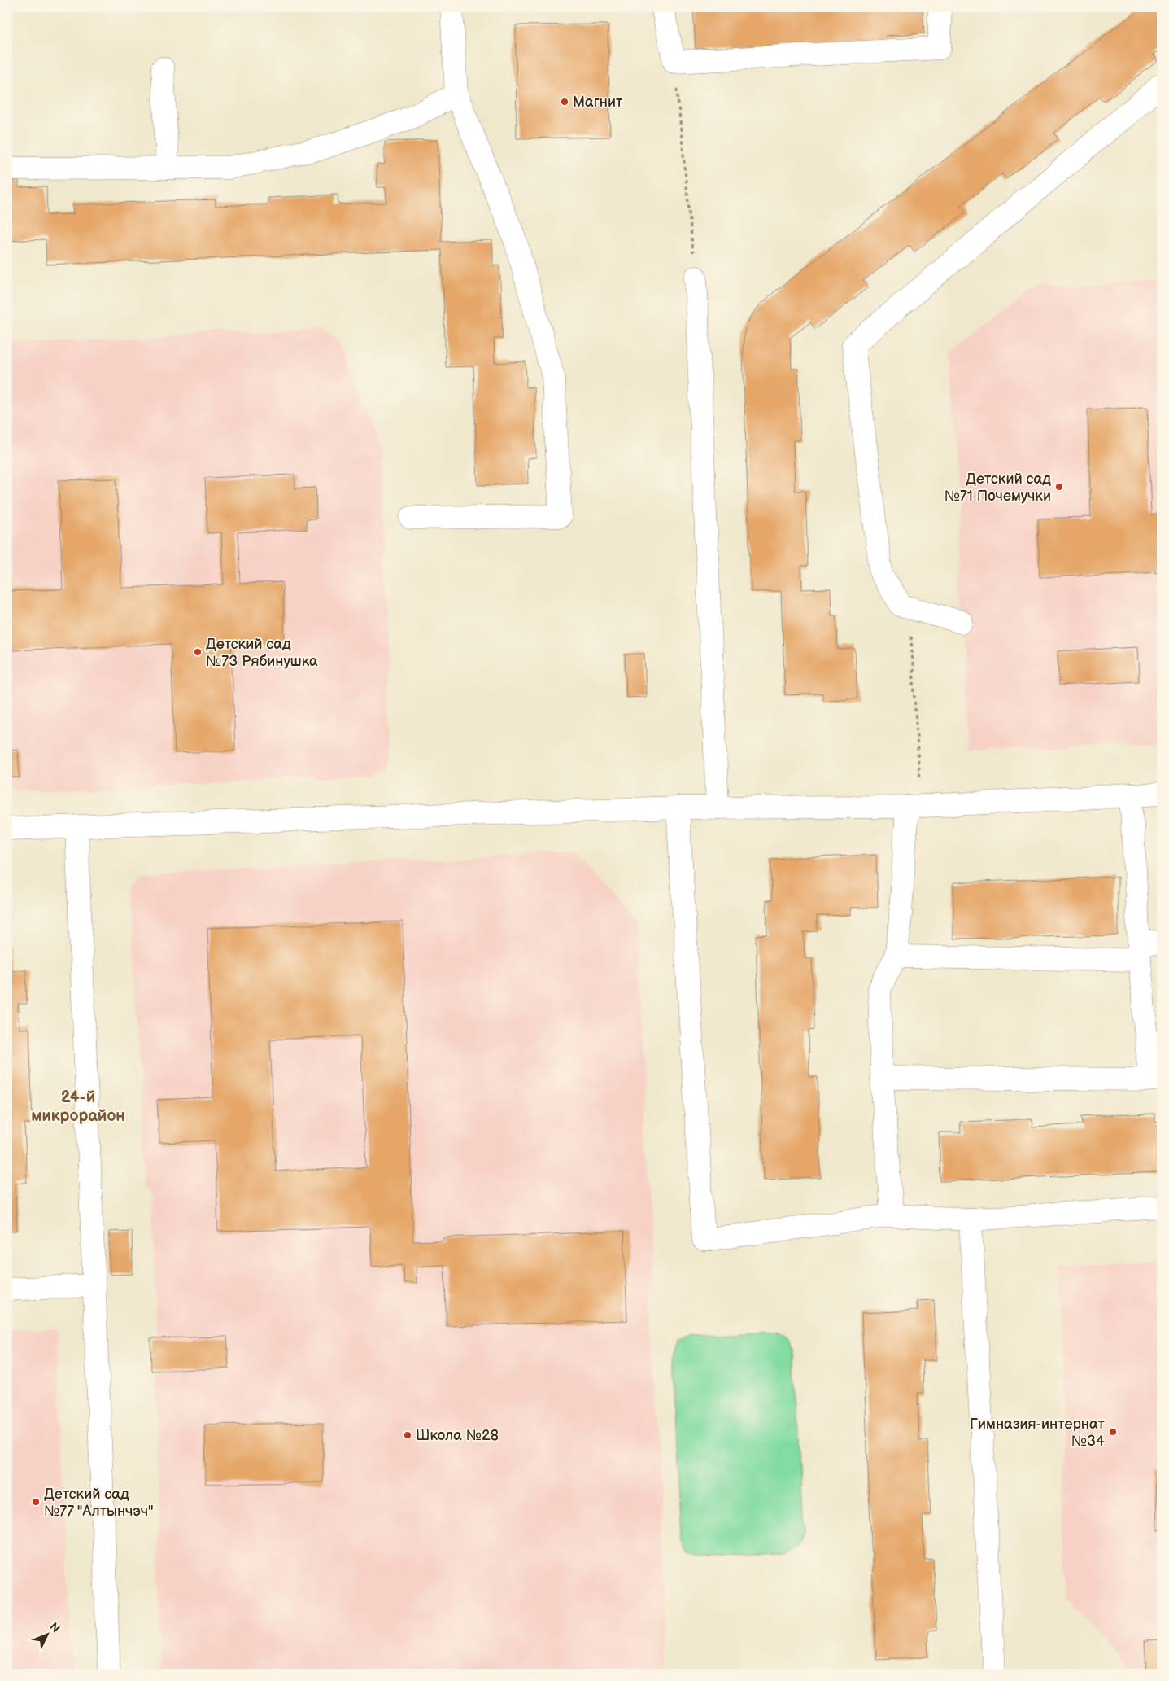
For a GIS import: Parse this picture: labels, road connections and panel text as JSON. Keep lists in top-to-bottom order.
{
  "districts": ["24-й микрорайон"],
  "places": [
    "Магнит",
    "Детский сад №71 Почемучки",
    "Детский сад №73 Рябинушка",
    "Гимназия-интернат №34",
    "Школа №28",
    "Детский сад №77 \"Алтынчэч\""
  ],
  "north": "top right"
}
